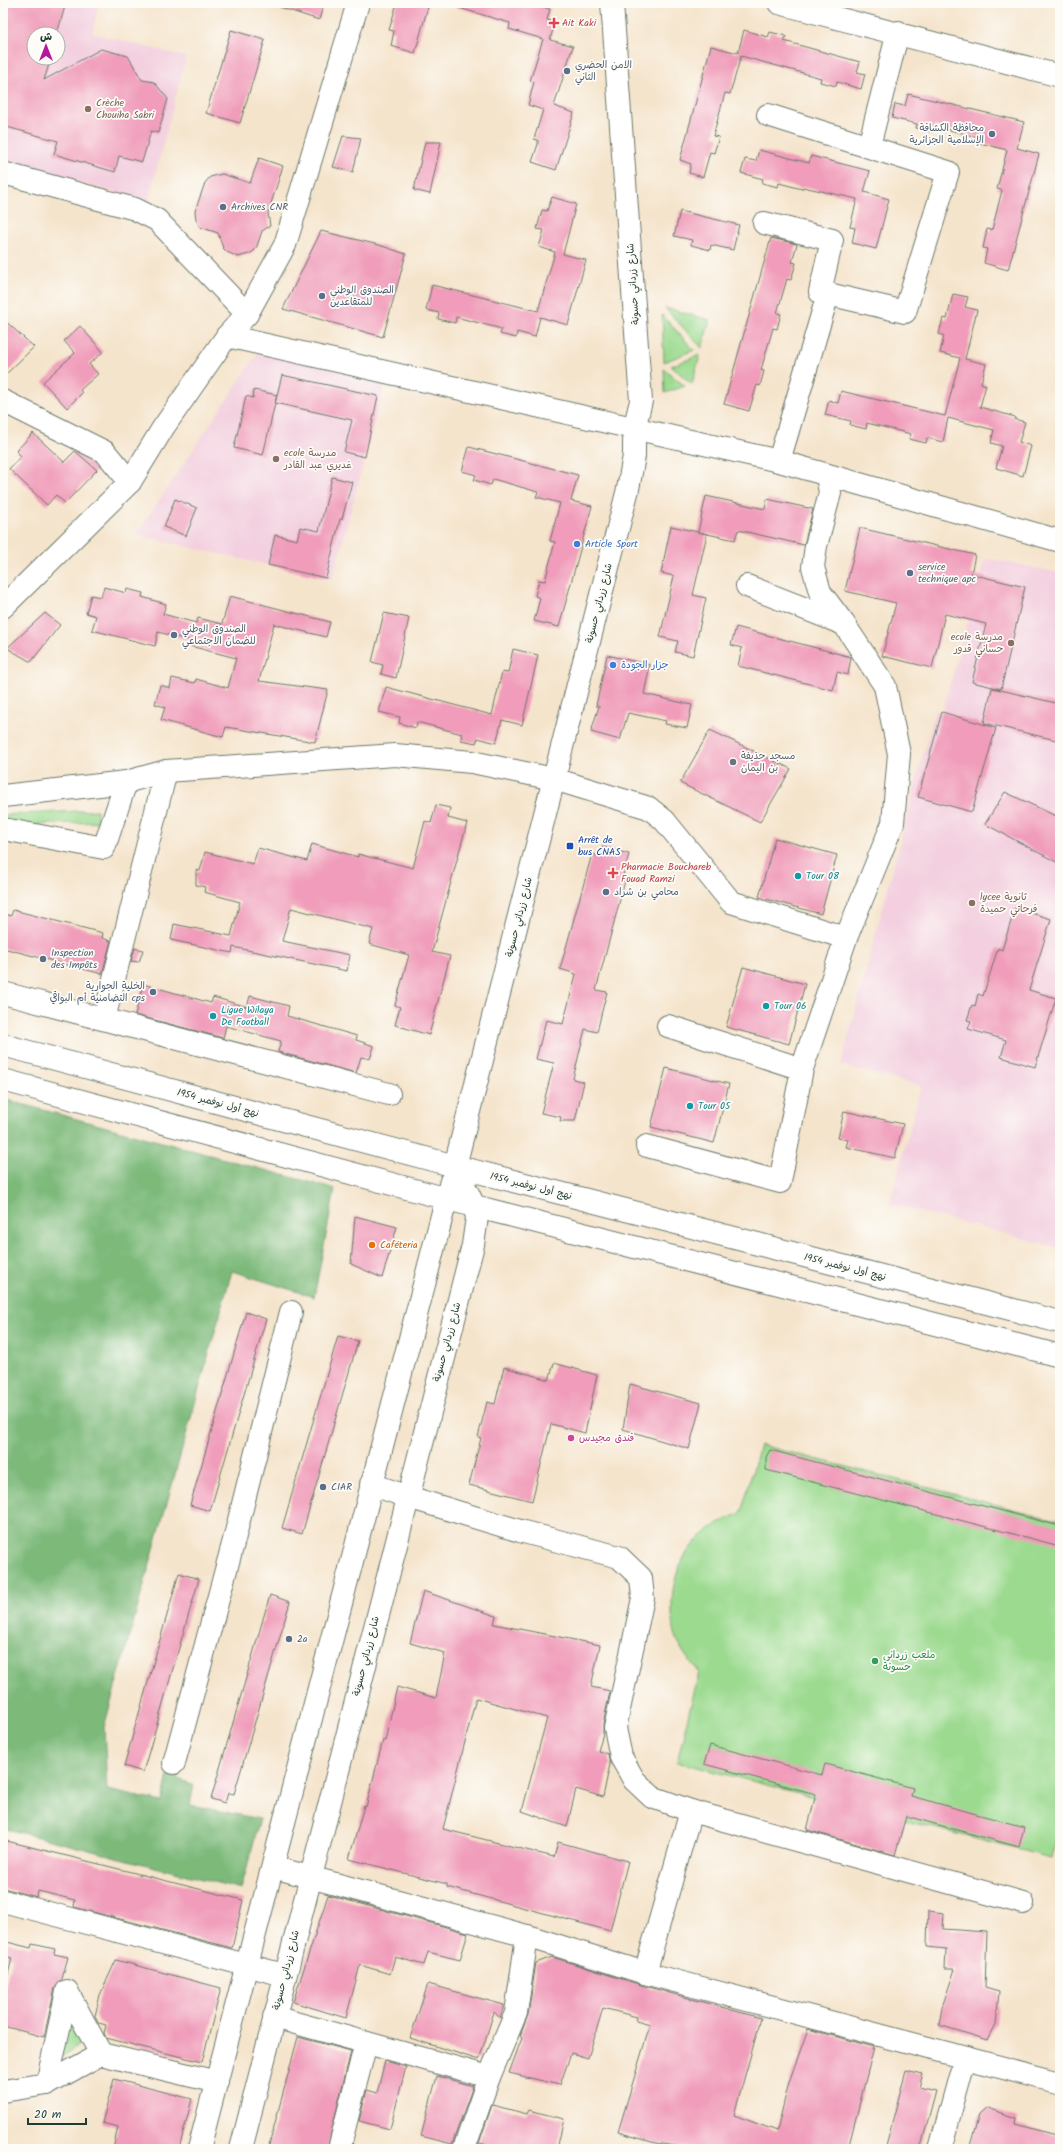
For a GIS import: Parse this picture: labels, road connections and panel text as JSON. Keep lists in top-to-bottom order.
{
  "streets": {
    "main road": ["شارع زرداني حسونة", "نهج أول نوفمبر 1954"]
  },
  "crossings": [
    ["شارع زرداني حسونة", "نهج أول نوفمبر 1954"]
  ],
  "places": {
    "health": ["Ait Kaki", "Pharmacie Bouchareb Fouad Ramzi"],
    "other": [
      "الامن الحضري الثاني",
      "Crèche Chouiha Sabri",
      "محافظة الكشافة الإسلامية الجزائرية",
      "Archives CNR",
      "الصندوق الوطني للمتقاعدين",
      "ecole مدرسة غديري عبد القادر",
      "Article Sport",
      "service technique apc",
      "الصندوق الوطني للضمان الاجتماعي",
      "ecole مدرسة حساني قدور",
      "جزار الجودة",
      "مسجد حذيفة بن اليمان",
      "Tour 08",
      "محامي بن شراد",
      "lycee ثانوية فرحاتي حميدة",
      "Inspection des Impôts",
      "الخلية الجوارية التضامنية أم البواقي cps",
      "Tour 06",
      "Ligue Wilaya De Football",
      "Tour 05",
      "Caféteria",
      "فندق مجيدس",
      "CIAR",
      "2a",
      "ملعب زرداني حسونة"
    ],
    "transit": ["Arrêt de bus CNAS"]
  },
  "scale_bar": "20 m",
  "north": "top"
}
